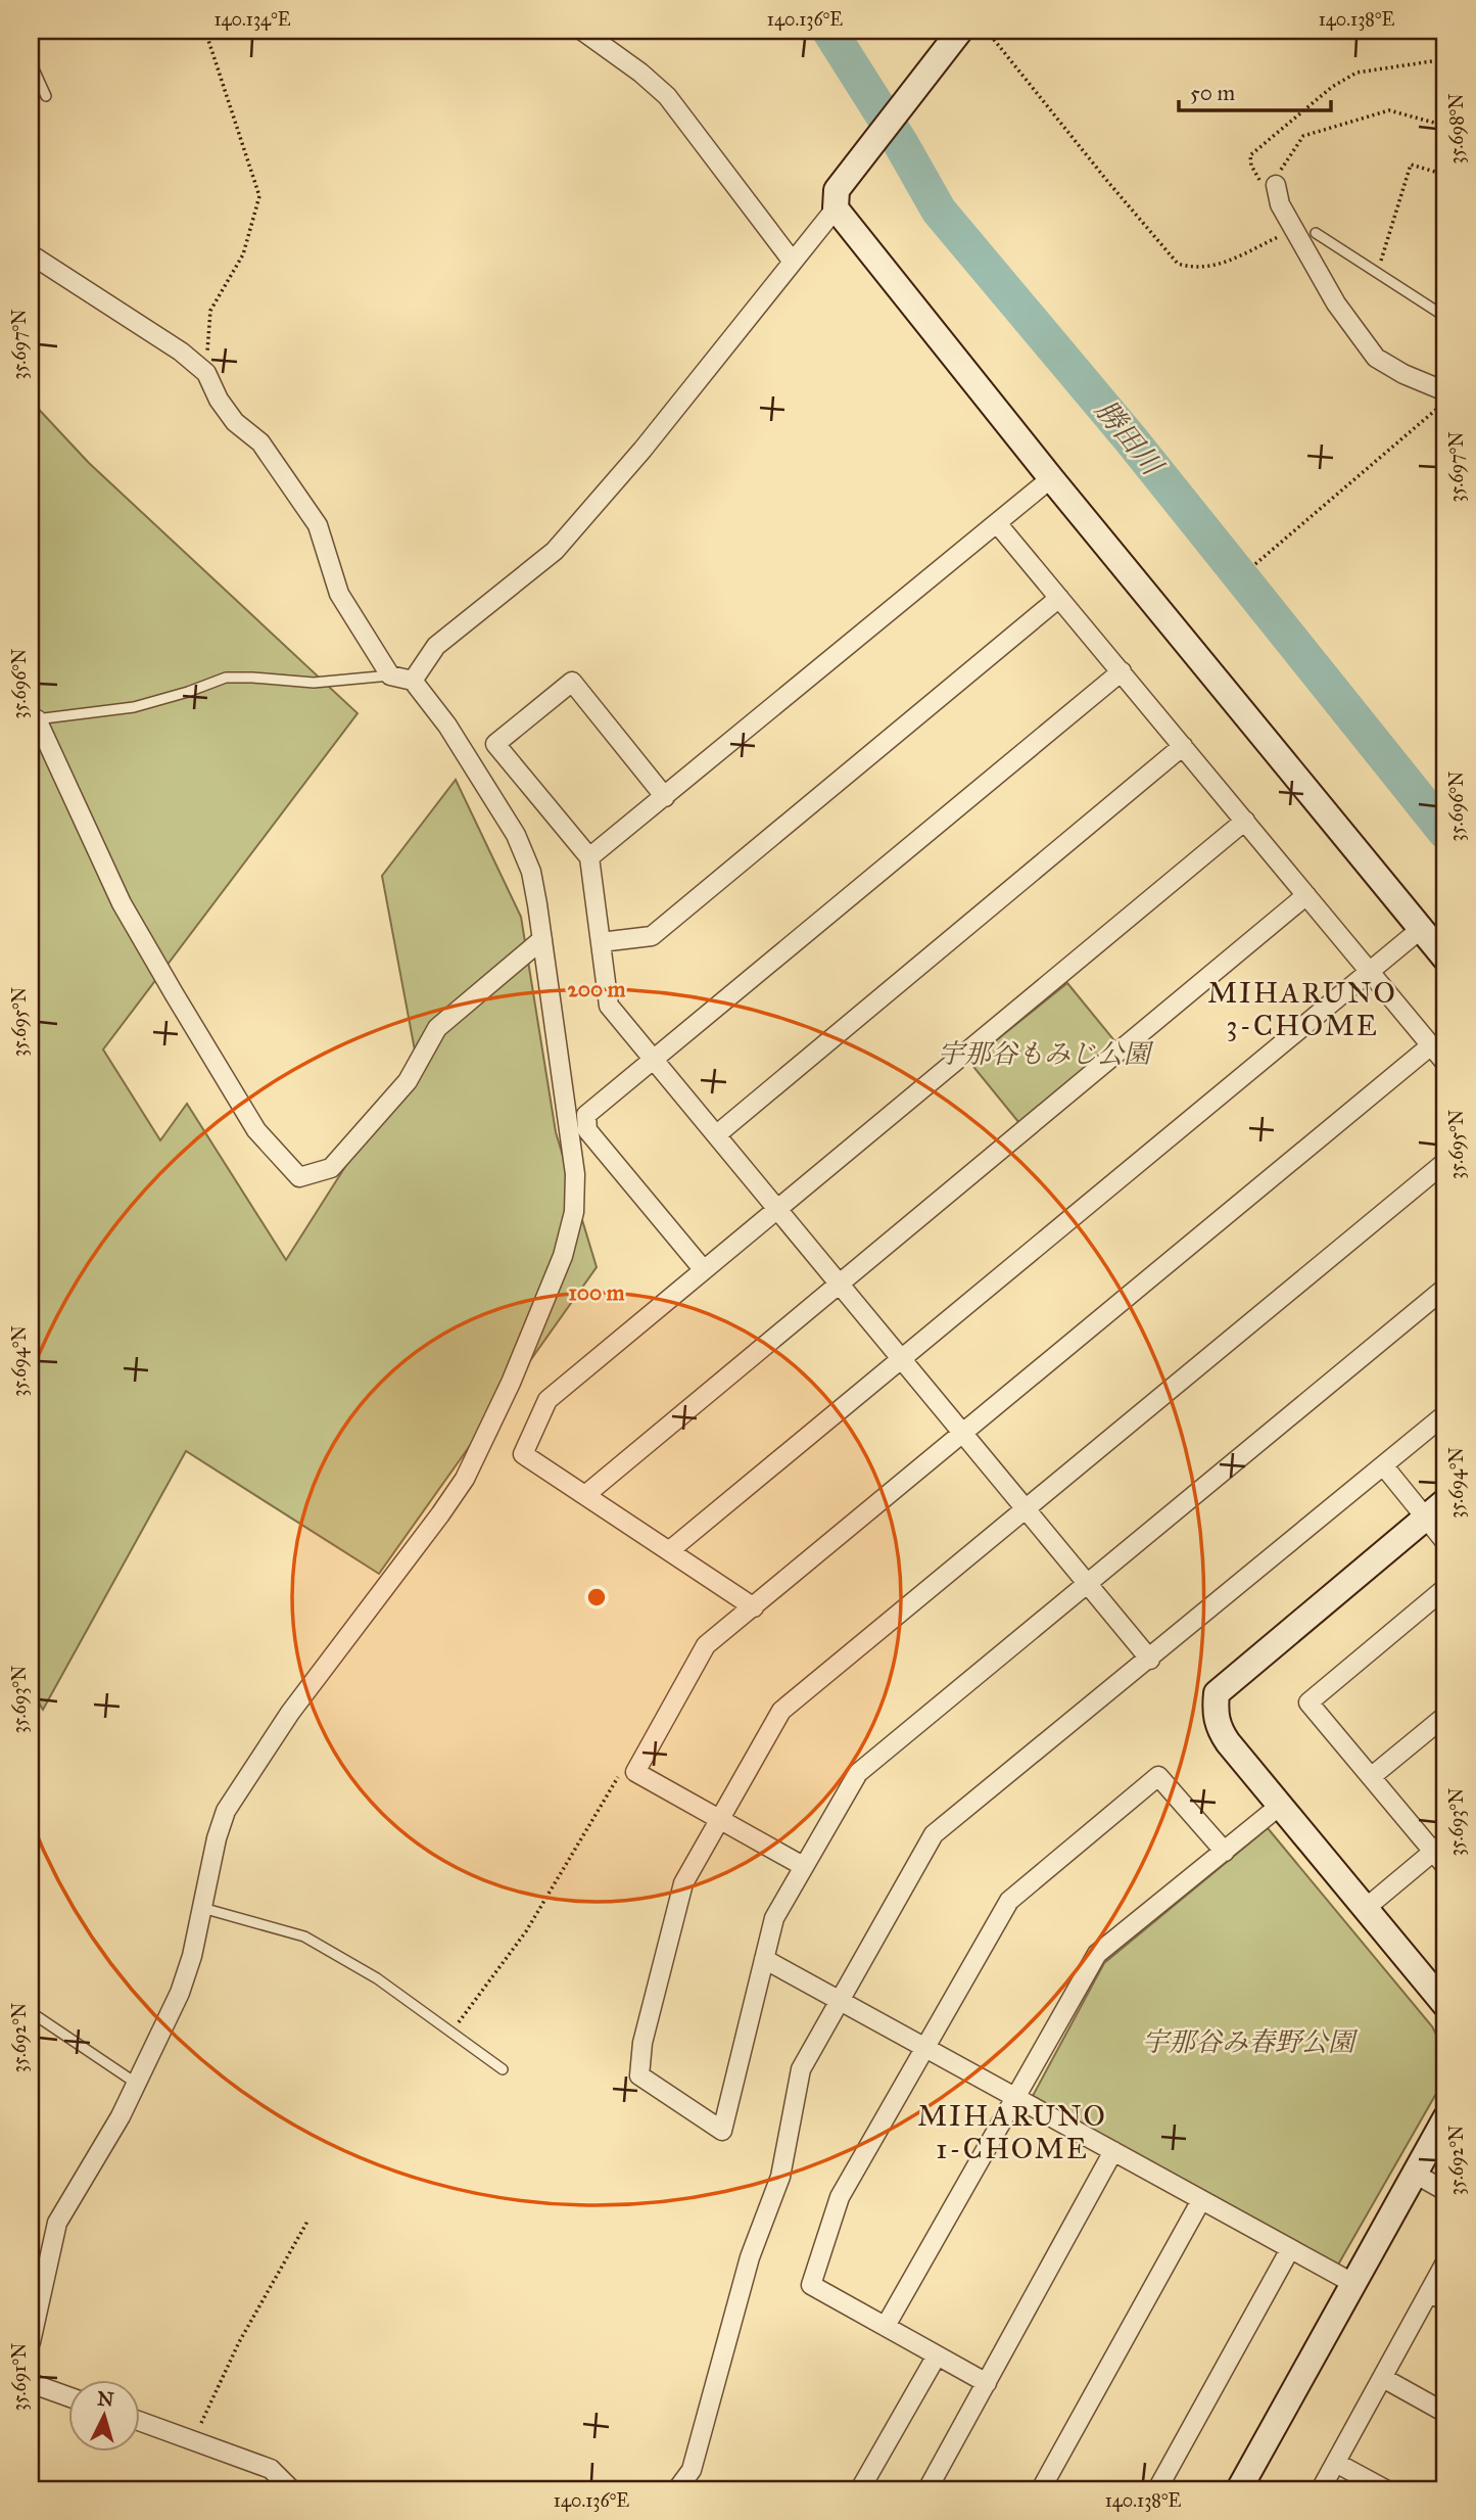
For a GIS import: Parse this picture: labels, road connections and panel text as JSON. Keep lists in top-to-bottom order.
{
  "districts": ["MIHARUNO 3-CHOME", "MIHARUNO 1-CHOME"],
  "water": ["勝田川"],
  "parks": ["宇那谷もみじ公園", "宇那谷み春野公園"],
  "scale_bar": "50 m",
  "north": "top",
  "coordinates": [
    "140.134°E",
    "140.136°E",
    "140.138°E",
    "35.698°N",
    "35.697°N",
    "35.696°N",
    "35.695°N",
    "35.694°N",
    "35.693°N",
    "35.692°N",
    "35.691°N"
  ],
  "rings": ["200 m", "100 m"]
}
